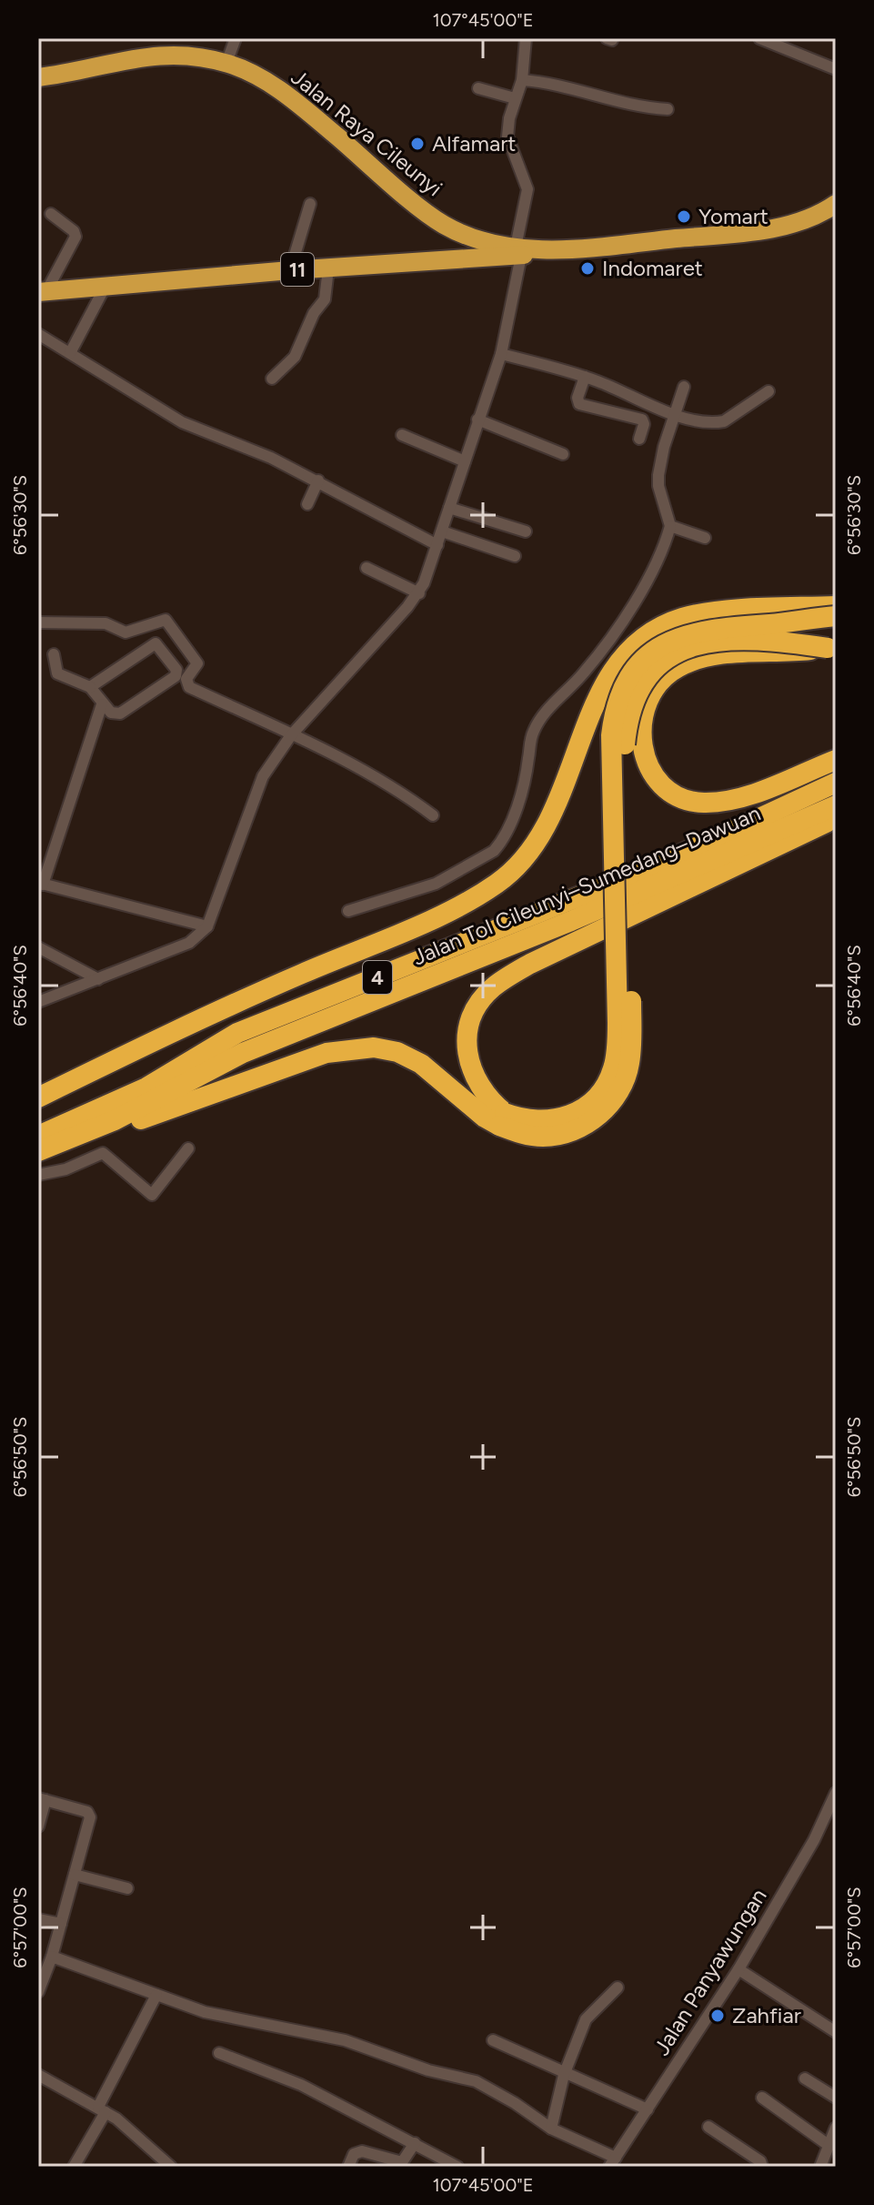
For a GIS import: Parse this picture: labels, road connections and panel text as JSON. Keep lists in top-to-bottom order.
{
  "streets": {
    "highway": [
      "Jalan Raya Cileunyi",
      "11",
      "Jalan Tol Cileunyi–Sumedang–Dawuan",
      "4"
    ],
    "street": ["Jalan Panyawungan"]
  },
  "crossings": [
    ["Jalan Raya Cileunyi", "11"]
  ],
  "places": [
    "Alfamart",
    "Yomart",
    "Indomaret",
    "Zahfiar"
  ],
  "coordinates": [
    "107°45'00\"E",
    "6°56'30\"S",
    "6°56'40\"S",
    "6°56'50\"S",
    "6°57'00\"S"
  ]
}
